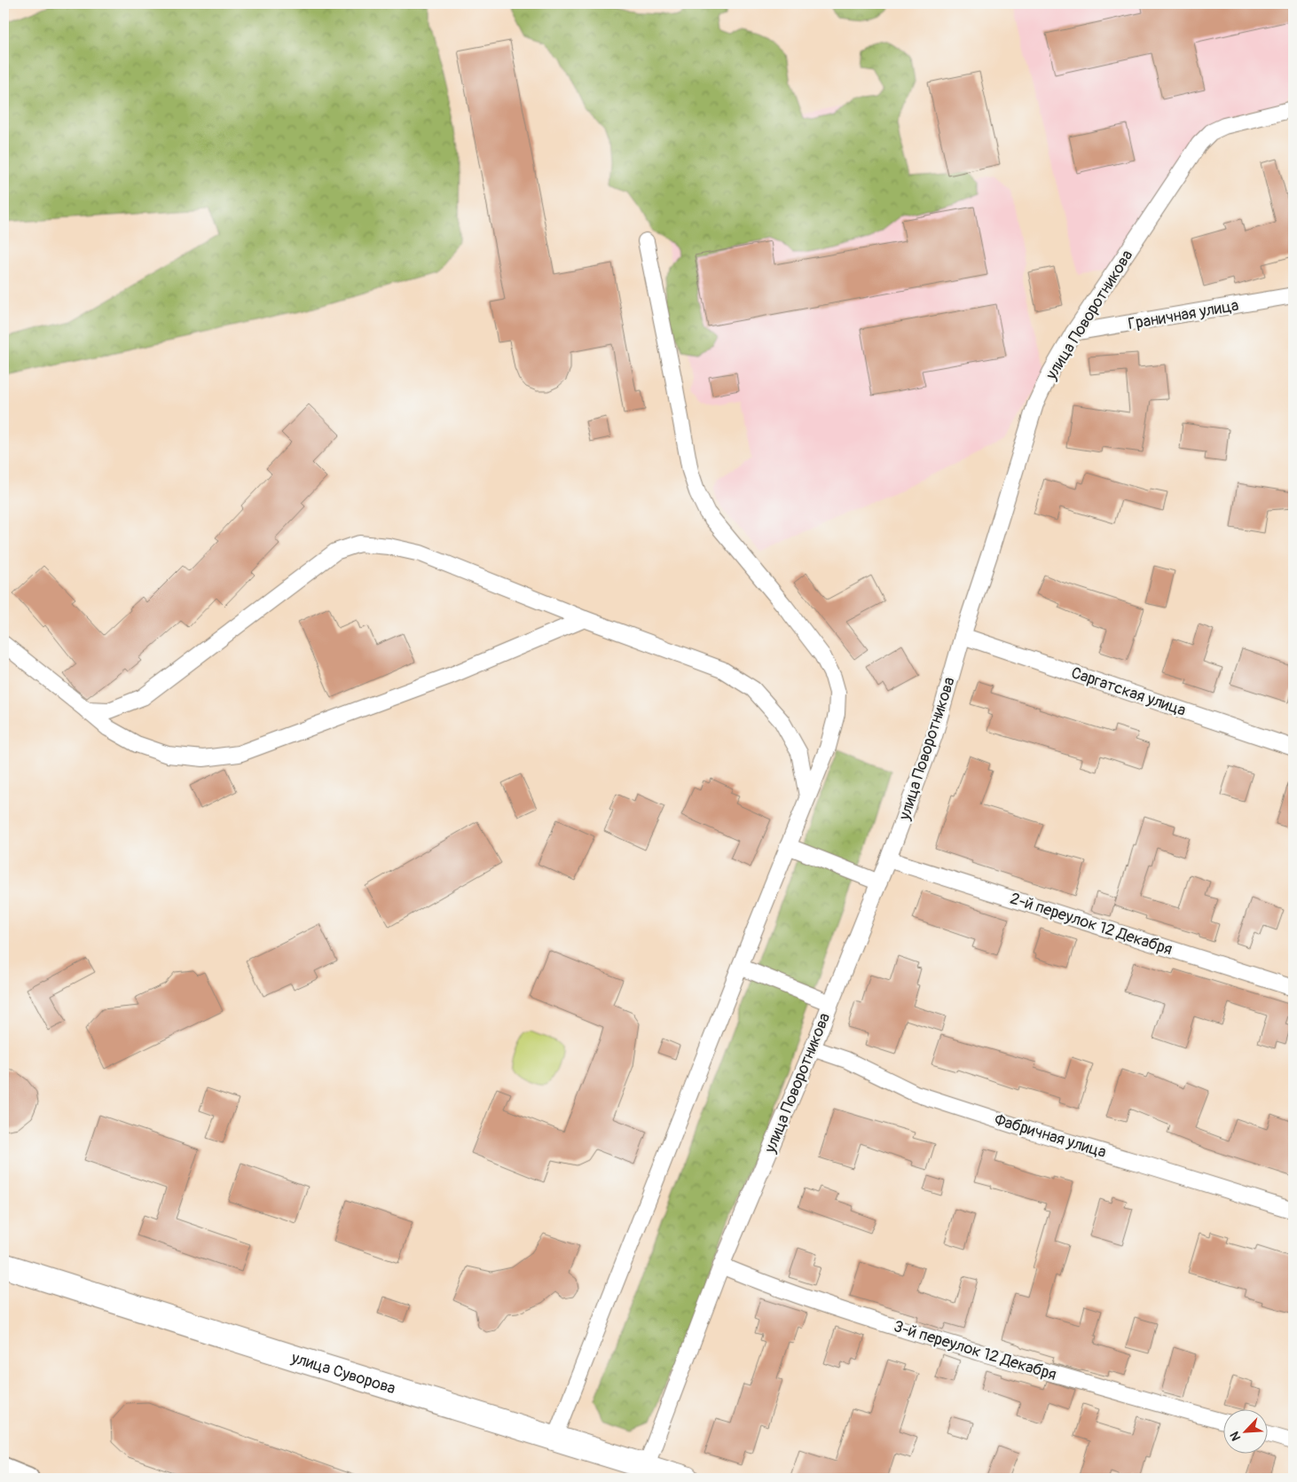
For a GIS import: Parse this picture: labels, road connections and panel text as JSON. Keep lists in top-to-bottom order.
{
  "streets": {
    "main road": ["улица Суворова"],
    "street": [
      "улица Поворотникова",
      "Граничная улица",
      "Саргатская улица",
      "2-й переулок 12 Декабря",
      "Фабричная улица",
      "3-й переулок 12 Декабря"
    ]
  },
  "crossings": [
    ["улица Поворотникова", "Граничная улица"],
    ["улица Поворотникова", "Саргатская улица"],
    ["улица Поворотникова", "2-й переулок 12 Декабря"],
    ["улица Поворотникова", "Фабричная улица"],
    ["улица Поворотникова", "3-й переулок 12 Декабря"],
    ["улица Поворотникова", "улица Суворова"]
  ],
  "north": "bottom left"
}
